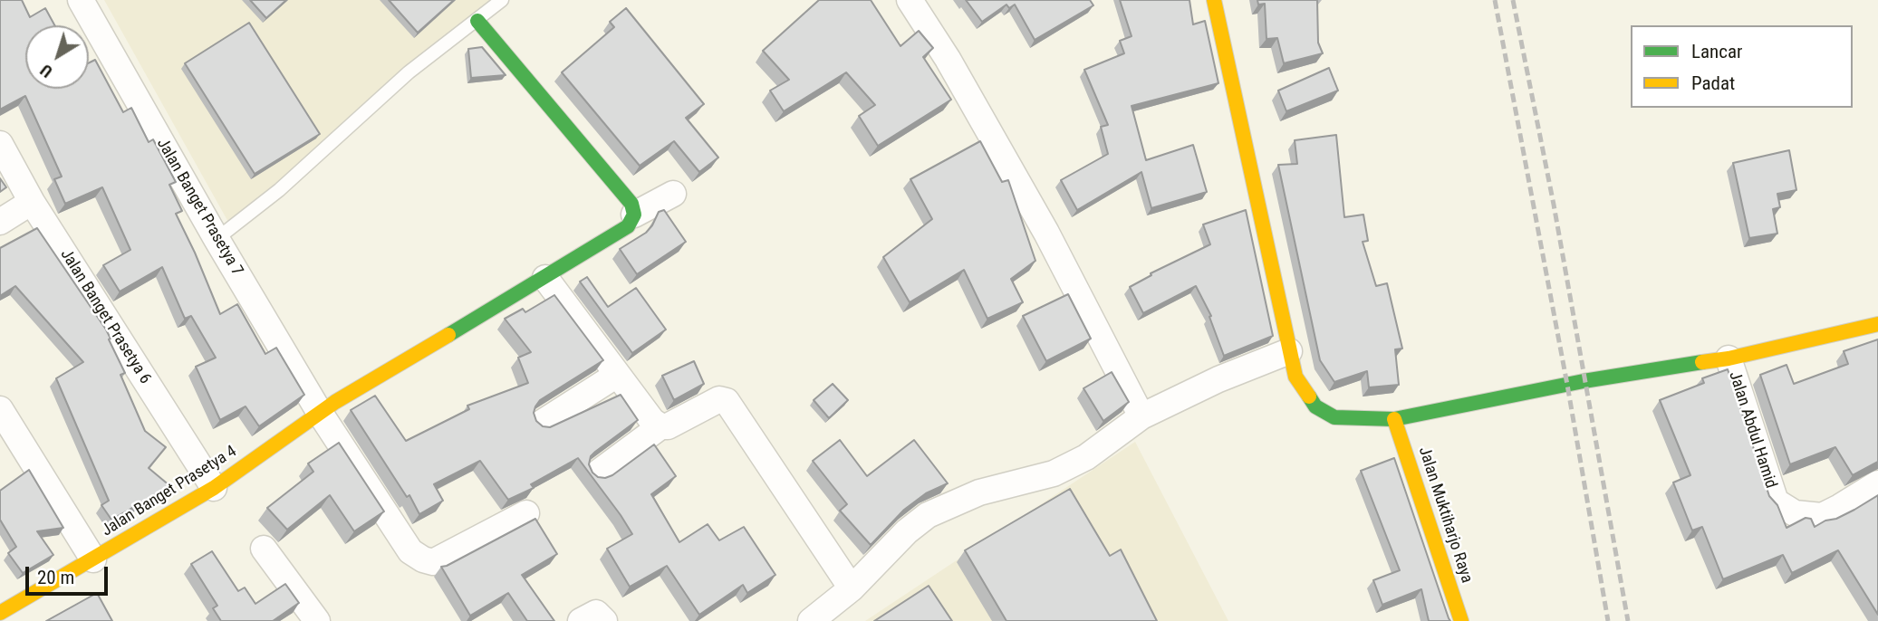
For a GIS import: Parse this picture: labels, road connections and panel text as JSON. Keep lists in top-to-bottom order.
{
  "streets": {
    "street": [
      "Jalan Banget Prasetya 7",
      "Jalan Banget Prasetya 6",
      "Jalan Abdul Hamid",
      "Jalan Banget Prasetya 4",
      "Jalan Muktiharjo Raya"
    ]
  },
  "crossings": [
    ["Jalan Banget Prasetya 7", "Jalan Banget Prasetya 4"],
    ["Jalan Banget Prasetya 6", "Jalan Banget Prasetya 4"]
  ],
  "legend": ["Lancar", "Padat"],
  "scale_bar": "20 m",
  "north": "bottom left"
}
